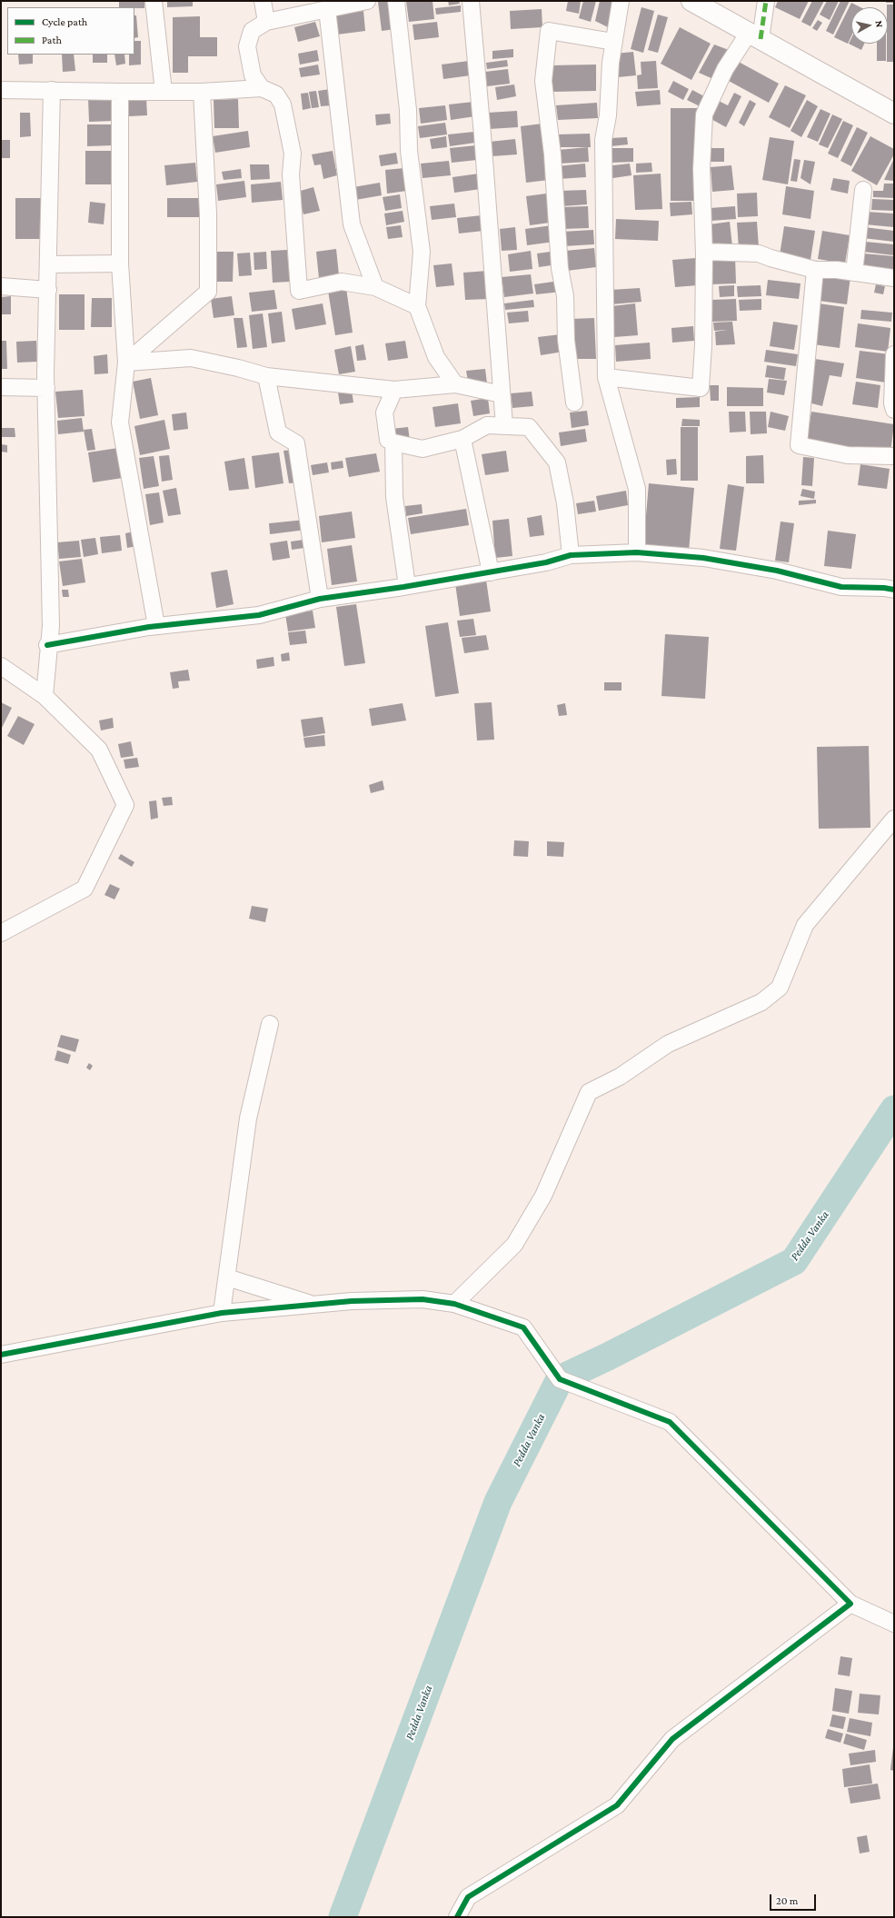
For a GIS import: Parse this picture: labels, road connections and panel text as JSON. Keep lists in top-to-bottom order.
{
  "water": ["Pedda Vanka"],
  "legend": ["Cycle path", "Path"],
  "scale_bar": "20 m",
  "north": "right"
}
